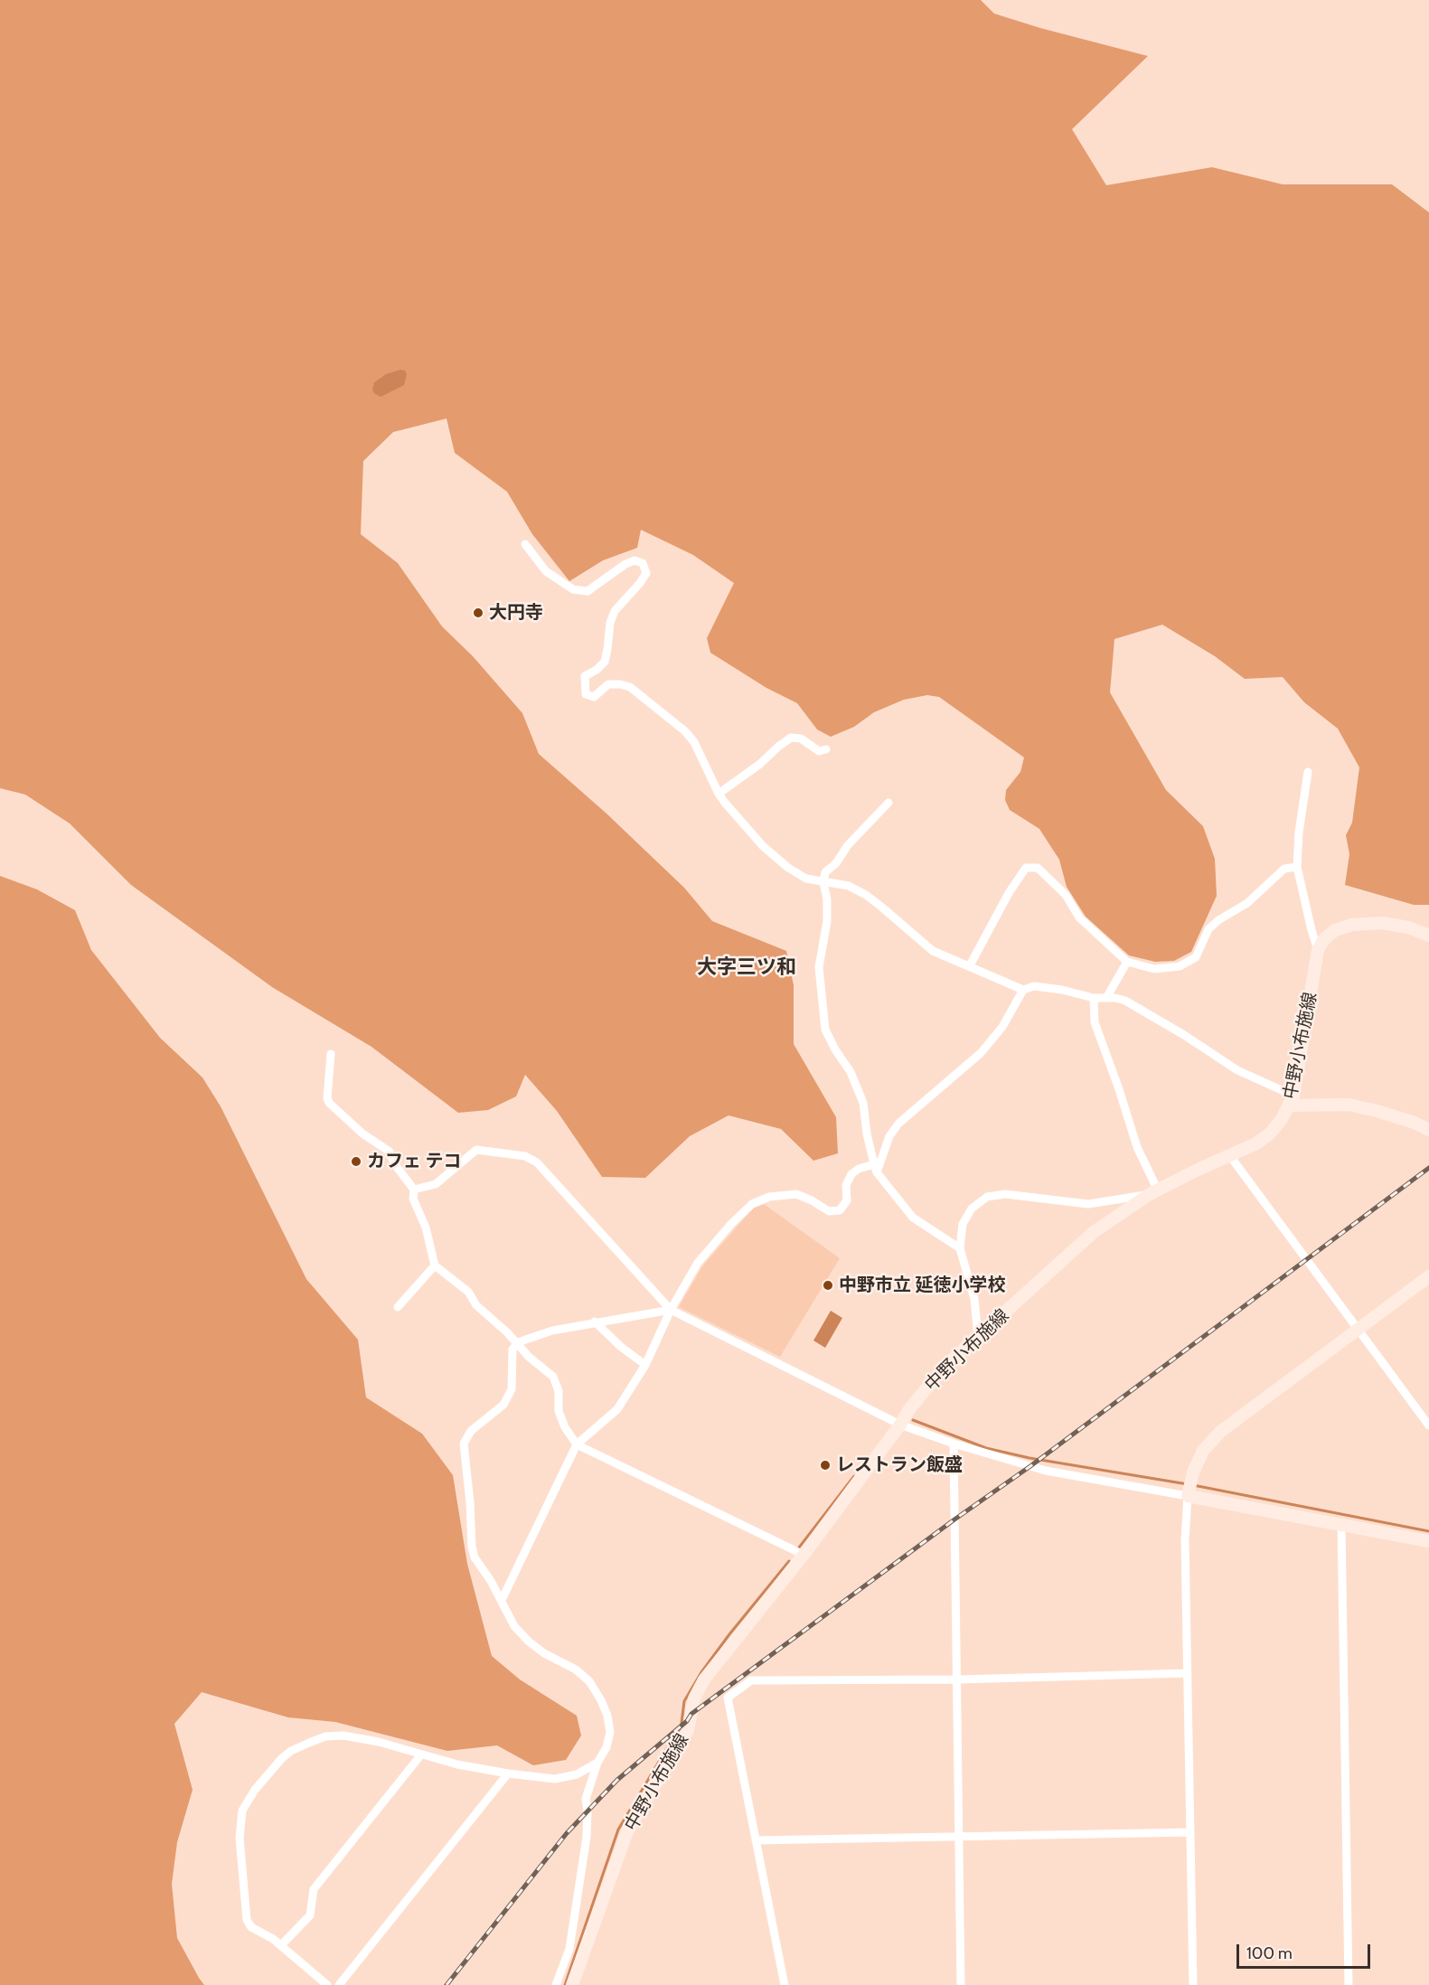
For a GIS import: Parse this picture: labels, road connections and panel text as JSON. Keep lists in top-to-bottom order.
{
  "streets": {
    "main road": ["中野小布施線"]
  },
  "districts": ["大字三ツ和"],
  "places": [
    "大円寺",
    "カフェ テコ",
    "中野市立 延徳小学校",
    "レストラン飯盛"
  ],
  "scale_bar": "100 m"
}
